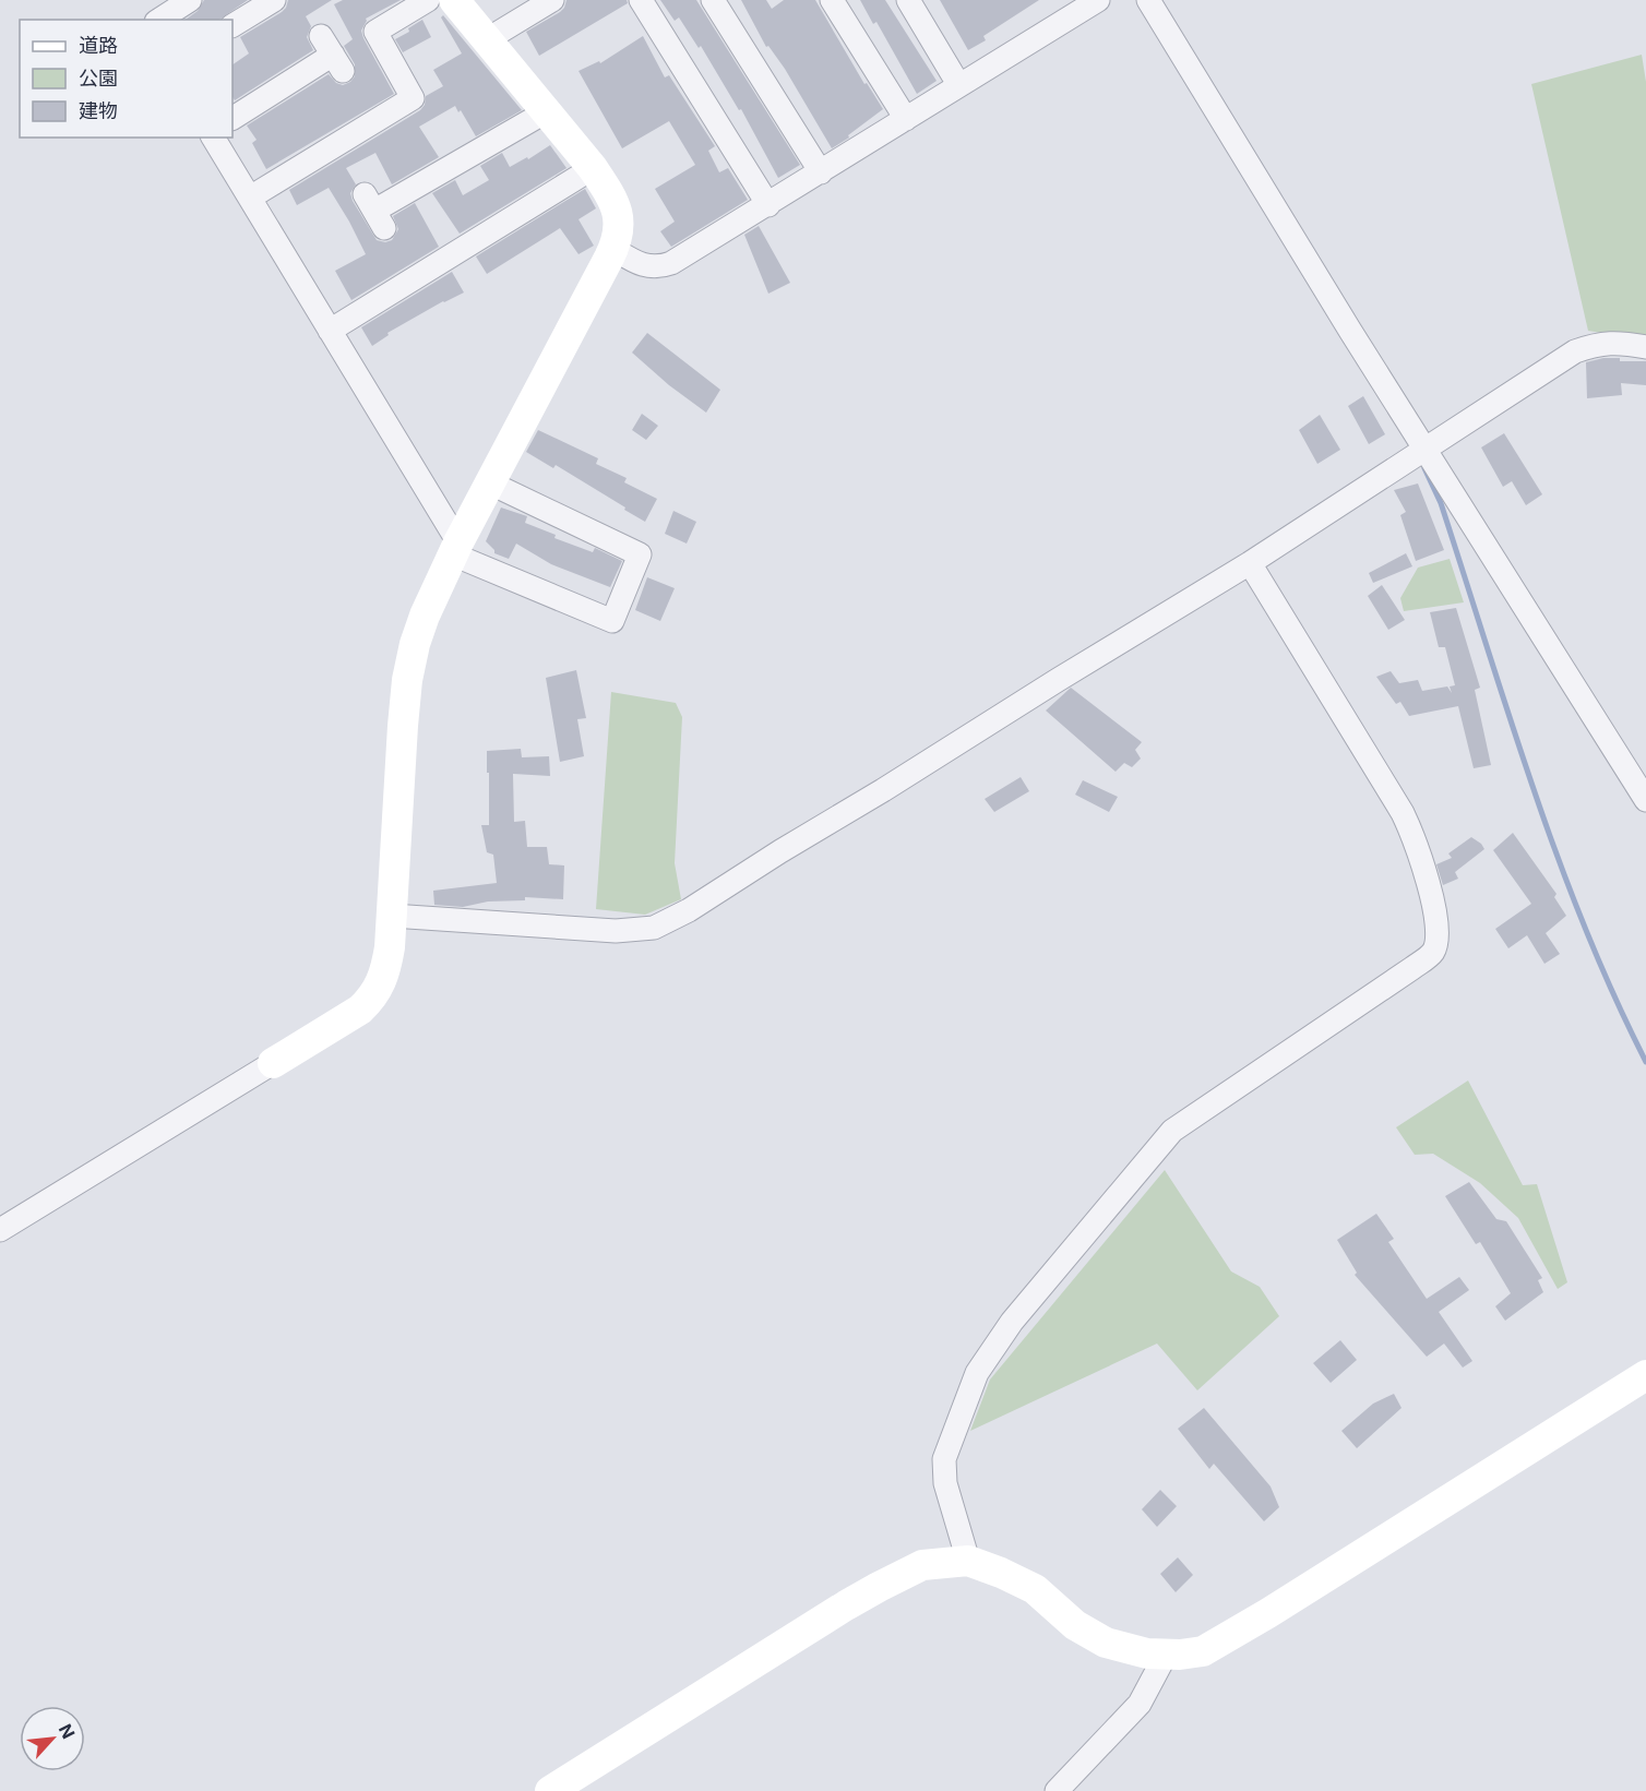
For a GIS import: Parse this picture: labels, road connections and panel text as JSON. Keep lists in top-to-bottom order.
{
  "legend": ["道路", "公園", "建物"],
  "north": "top right"
}
